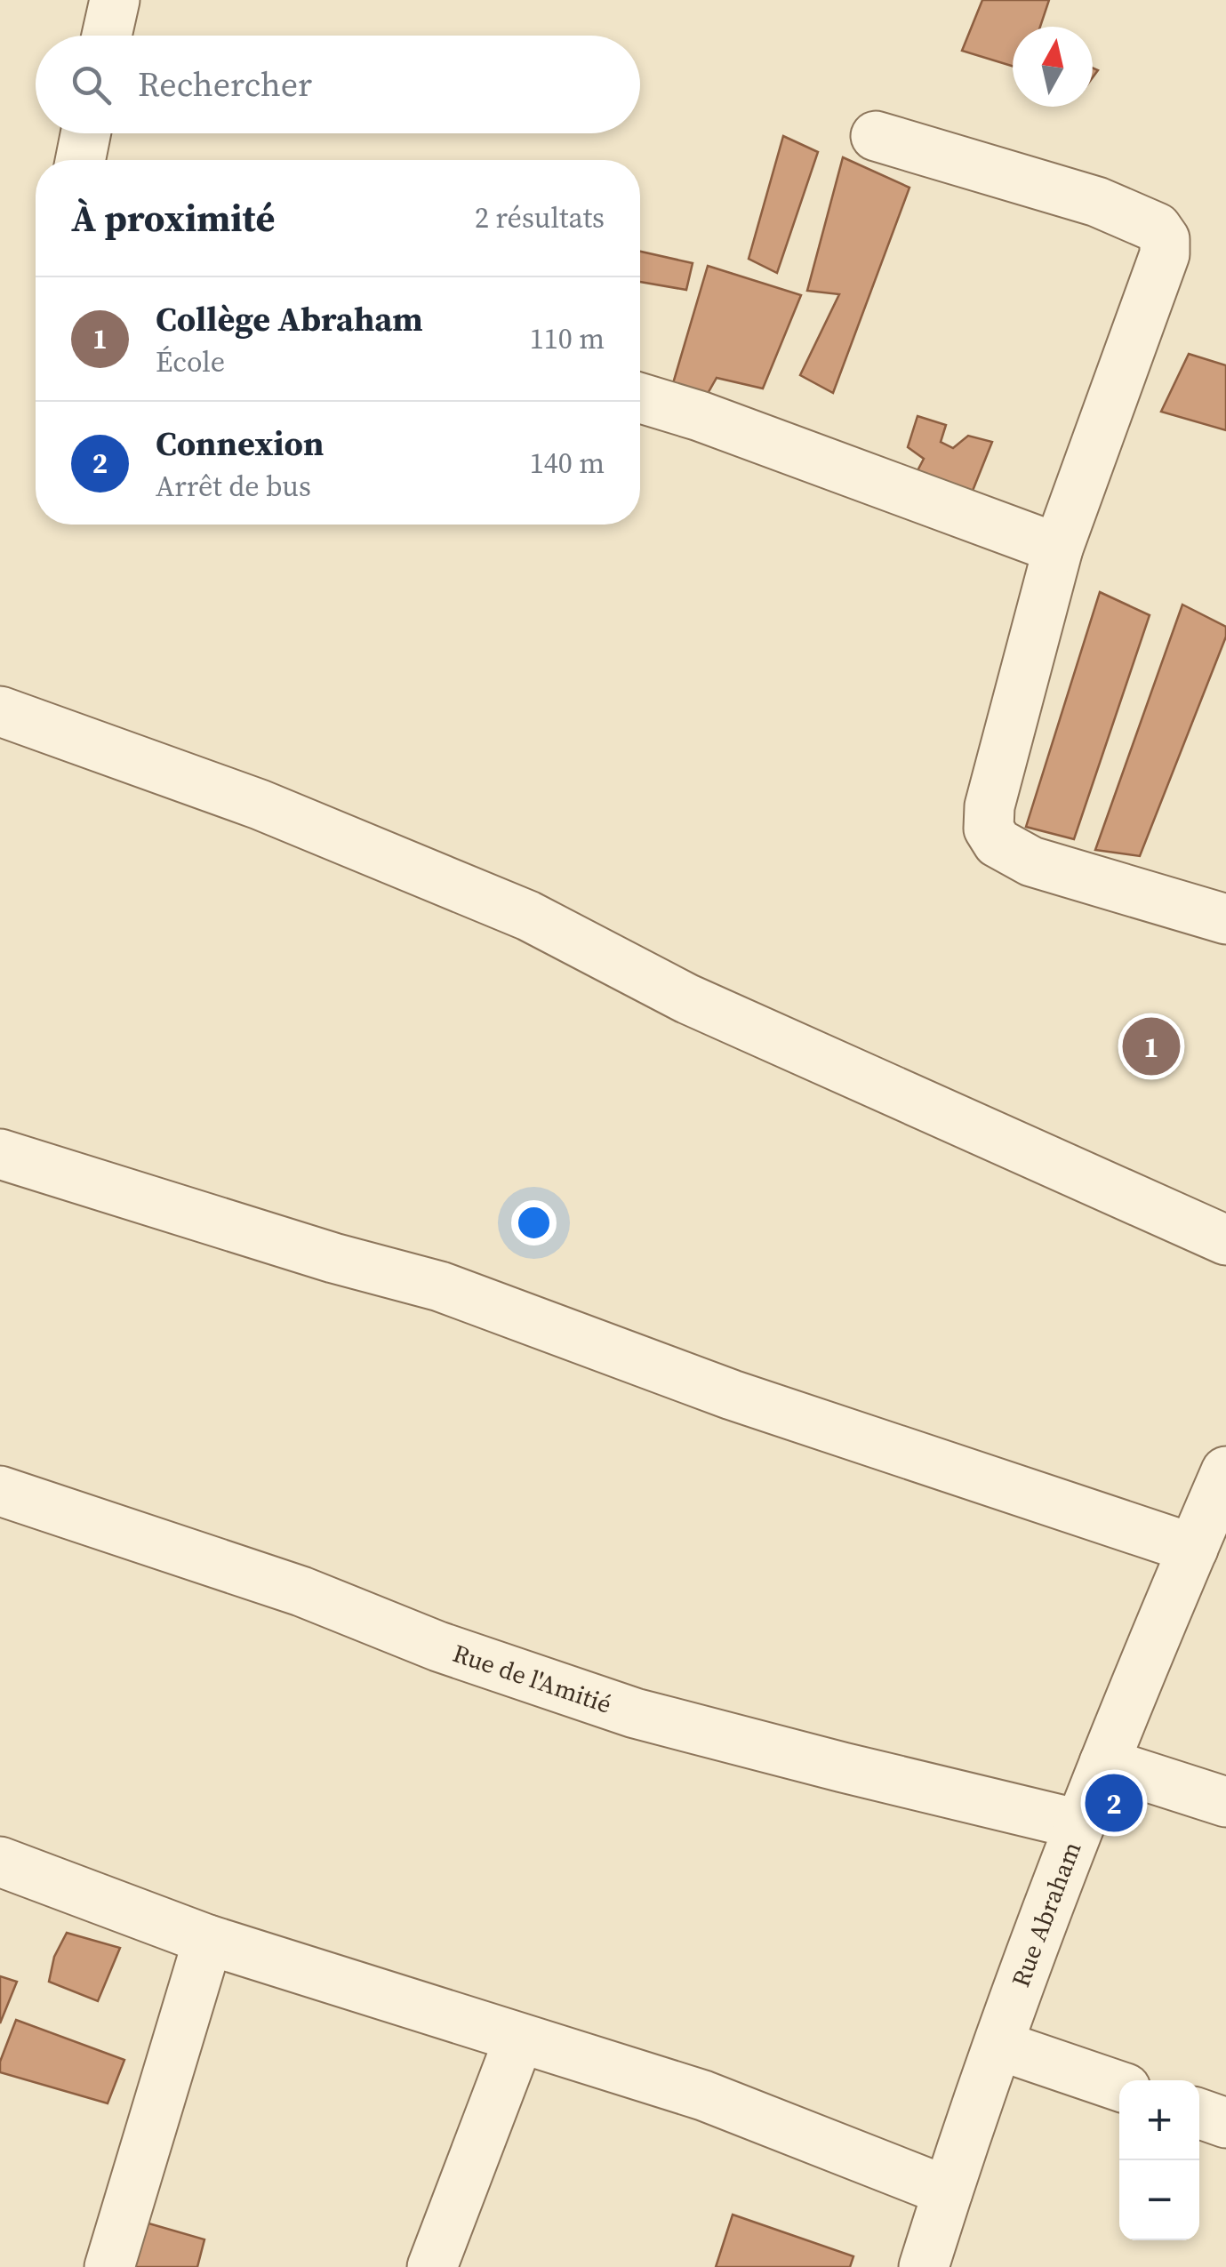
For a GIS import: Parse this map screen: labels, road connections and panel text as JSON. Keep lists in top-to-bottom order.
{
  "streets": {
    "street": ["Rue de l'Amitié", "Rue Abraham"]
  },
  "crossings": [
    ["Rue de l'Amitié", "Rue Abraham"]
  ],
  "north": "top",
  "page": {
    "search": "Rechercher",
    "heading": ["À proximité", "2 résultats"],
    "list": [
      {
        "mark": "1",
        "name": "Collège Abraham",
        "note": "École",
        "value": "110 m"
      },
      {
        "mark": "2",
        "name": "Connexion",
        "note": "Arrêt de bus",
        "value": "140 m"
      }
    ],
    "pins": ["1", "2"],
    "map_buttons": ["+", "−"]
  }
}
